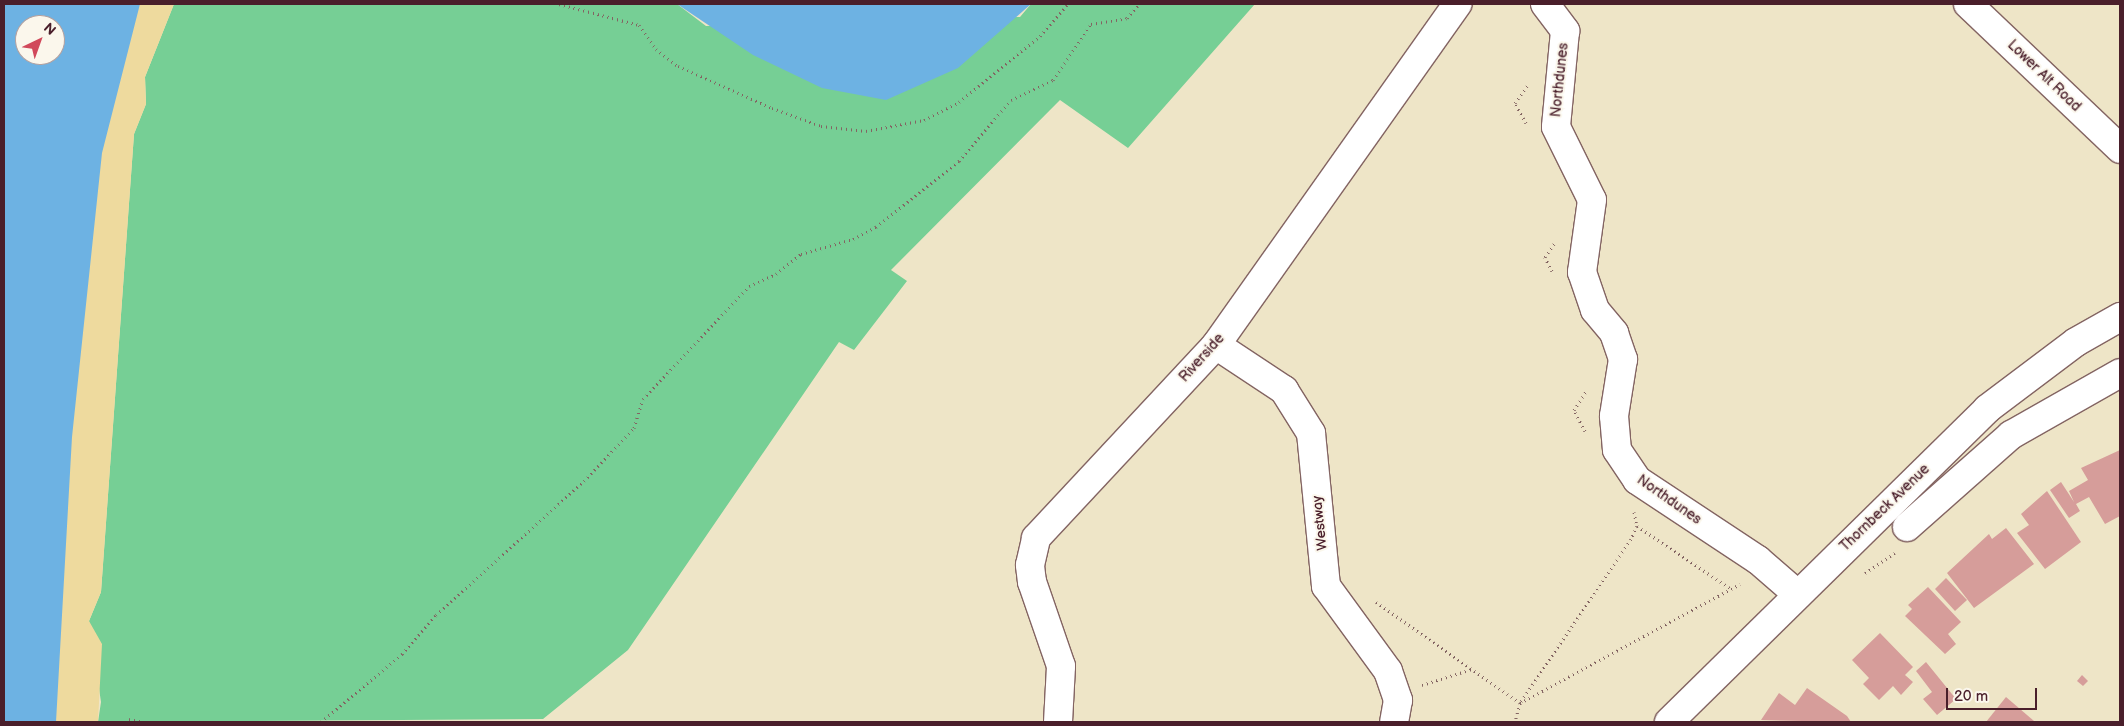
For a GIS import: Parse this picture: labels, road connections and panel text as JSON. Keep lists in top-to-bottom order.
{
  "streets": {
    "street": [
      "Lower Alt Road",
      "Northdunes",
      "Riverside",
      "Thornbeck Avenue",
      "Westway"
    ]
  },
  "crossings": [
    ["Northdunes", "Thornbeck Avenue"],
    ["Riverside", "Westway"]
  ],
  "scale_bar": "20 m",
  "north": "top right"
}
